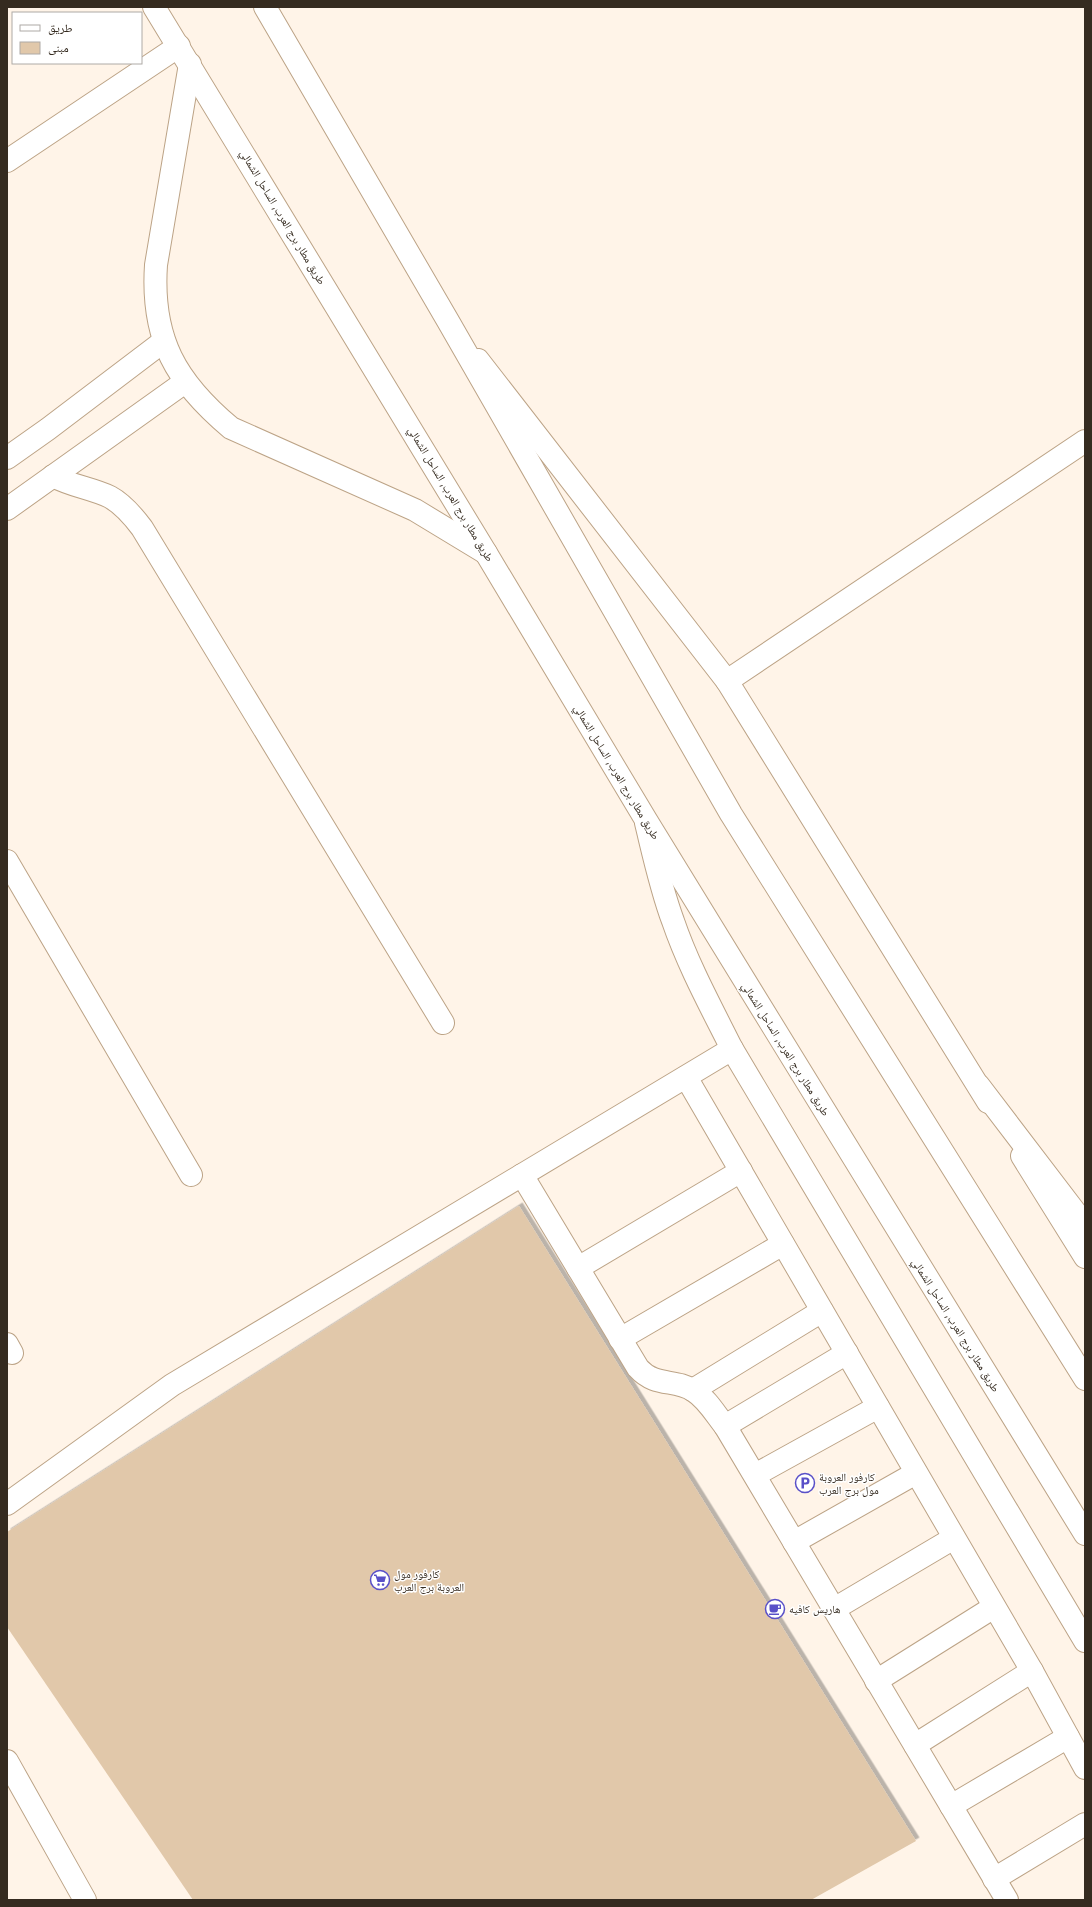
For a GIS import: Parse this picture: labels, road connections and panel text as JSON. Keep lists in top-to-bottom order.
{
  "streets": {
    "main road": ["طريق مطار برج العرب, الساحل الشمالي"]
  },
  "places": {
    "parking": ["كارفور العروبة مول برج العرب"],
    "supermarket": ["كارفور مول العروبة برج العرب"],
    "cafe": ["هاريس كافيه"]
  },
  "legend": ["طريق", "مبنى"]
}
